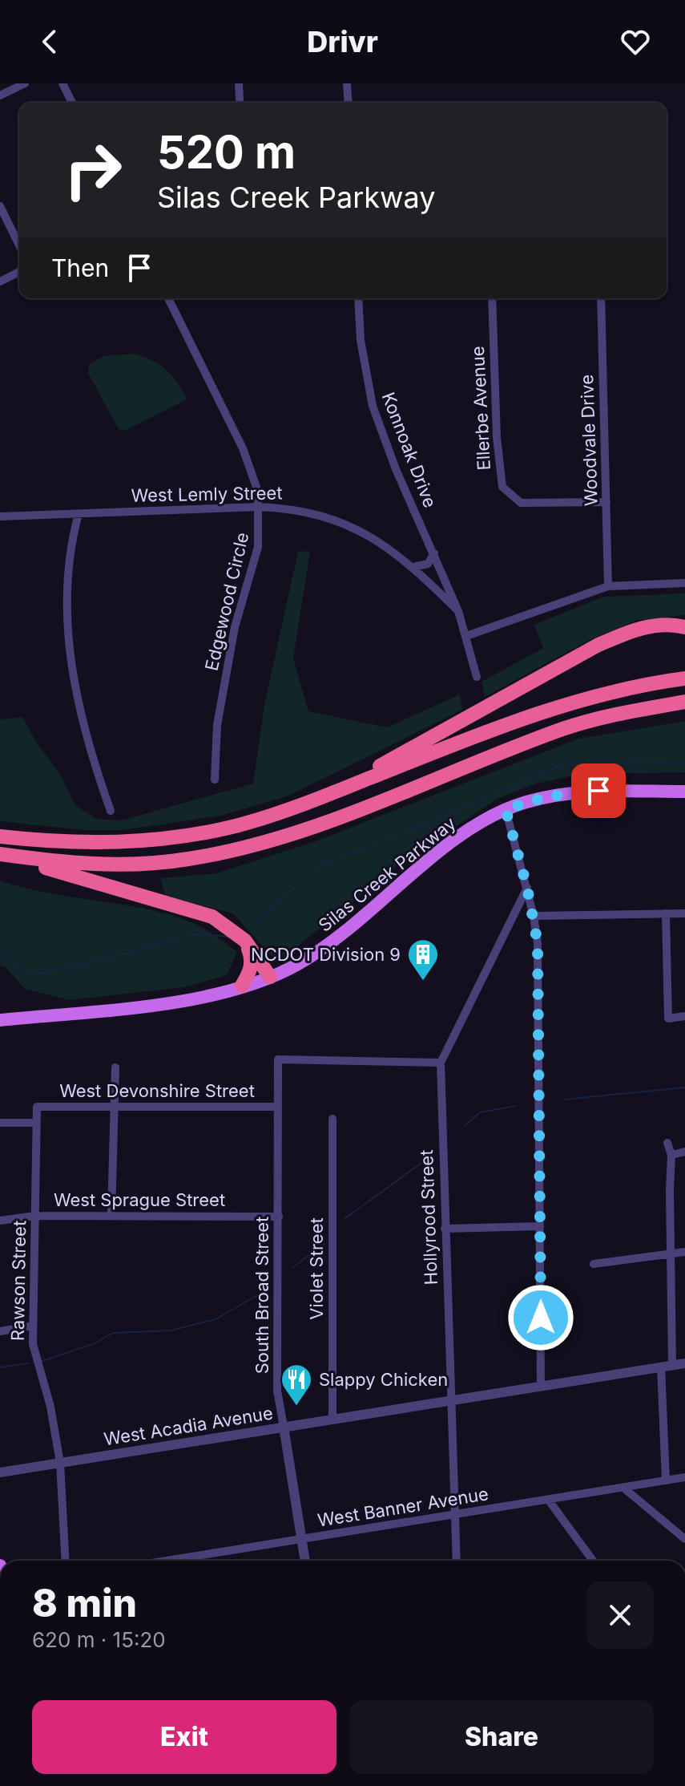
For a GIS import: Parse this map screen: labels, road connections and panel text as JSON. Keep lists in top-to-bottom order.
{
  "streets": {
    "main road": ["Silas Creek Parkway"],
    "street": [
      "Ellerbe Avenue",
      "Woodvale Drive",
      "Konnoak Drive",
      "West Lemly Street",
      "Edgewood Circle",
      "West Devonshire Street",
      "West Sprague Street",
      "Hollyrood Street",
      "Violet Street",
      "Rawson Street",
      "South Broad Street",
      "West Acadia Avenue",
      "West Banner Avenue"
    ]
  },
  "crossings": [
    ["Ellerbe Avenue", "Woodvale Drive"],
    ["Konnoak Drive", "West Lemly Street"],
    ["West Lemly Street", "Edgewood Circle"],
    ["West Devonshire Street", "Rawson Street"],
    ["West Devonshire Street", "South Broad Street"],
    ["West Sprague Street", "Rawson Street"],
    ["West Sprague Street", "South Broad Street"],
    ["Hollyrood Street", "South Broad Street"],
    ["Hollyrood Street", "West Acadia Avenue"],
    ["Hollyrood Street", "West Banner Avenue"],
    ["Violet Street", "West Acadia Avenue"],
    ["Rawson Street", "West Acadia Avenue"],
    ["South Broad Street", "West Acadia Avenue"],
    ["South Broad Street", "West Banner Avenue"]
  ],
  "places": {
    "building": ["NCDOT Division 9"],
    "restaurant": ["Slappy Chicken"]
  },
  "page": {
    "header": "Drivr",
    "turn": ["520 m", "Silas Creek Parkway"],
    "then": "Then",
    "heading": ["8 min", "620 m · 15:20"],
    "buttons": ["Exit", "Share"]
  }
}
